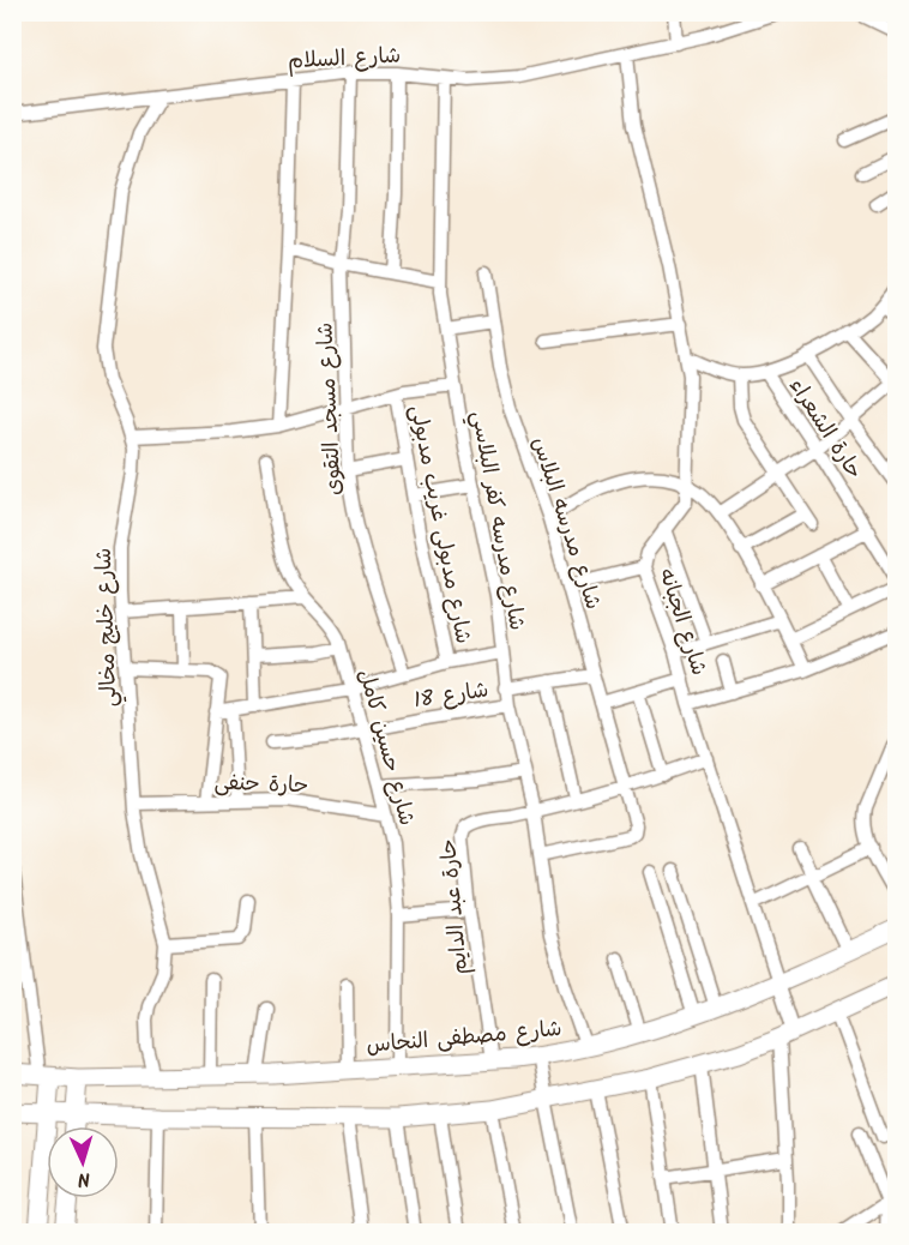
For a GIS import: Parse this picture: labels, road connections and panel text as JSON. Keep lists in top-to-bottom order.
{
  "streets": {
    "street": [
      "شارع السلام",
      "شارع مسجد التقوى",
      "حارة الشعراء",
      "شارع مدرسه كفر البلاسي",
      "شارع مدرسه البلاس",
      "شارع مدبولى غريب مدبولى",
      "شارع الجبانه",
      "شارع خليج مخالي",
      "شارع 18",
      "شارع حسين كامل",
      "حارة حنفى",
      "حارة عبد الدايم",
      "شارع مصطفى النحاس"
    ]
  },
  "crossings": [
    ["شارع السلام", "شارع مسجد التقوى"],
    ["شارع السلام", "شارع مدرسه كفر البلاسي"],
    ["شارع السلام", "شارع الجبانه"],
    ["شارع السلام", "شارع خليج مخالي"],
    ["شارع مدرسه كفر البلاسي", "شارع مدرسه البلاس"],
    ["شارع مدرسه كفر البلاسي", "شارع 18"],
    ["شارع مدرسه كفر البلاسي", "حارة عبد الدايم"],
    ["شارع مدرسه كفر البلاسي", "شارع مصطفى النحاس"],
    ["شارع مدرسه البلاس", "حارة عبد الدايم"],
    ["شارع الجبانه", "حارة عبد الدايم"],
    ["شارع الجبانه", "شارع مصطفى النحاس"],
    ["شارع خليج مخالي", "حارة حنفى"],
    ["شارع خليج مخالي", "شارع مصطفى النحاس"],
    ["شارع 18", "شارع حسين كامل"],
    ["شارع حسين كامل", "حارة حنفى"],
    ["شارع حسين كامل", "شارع مصطفى النحاس"],
    ["حارة عبد الدايم", "شارع مصطفى النحاس"]
  ],
  "north": "bottom"
}
